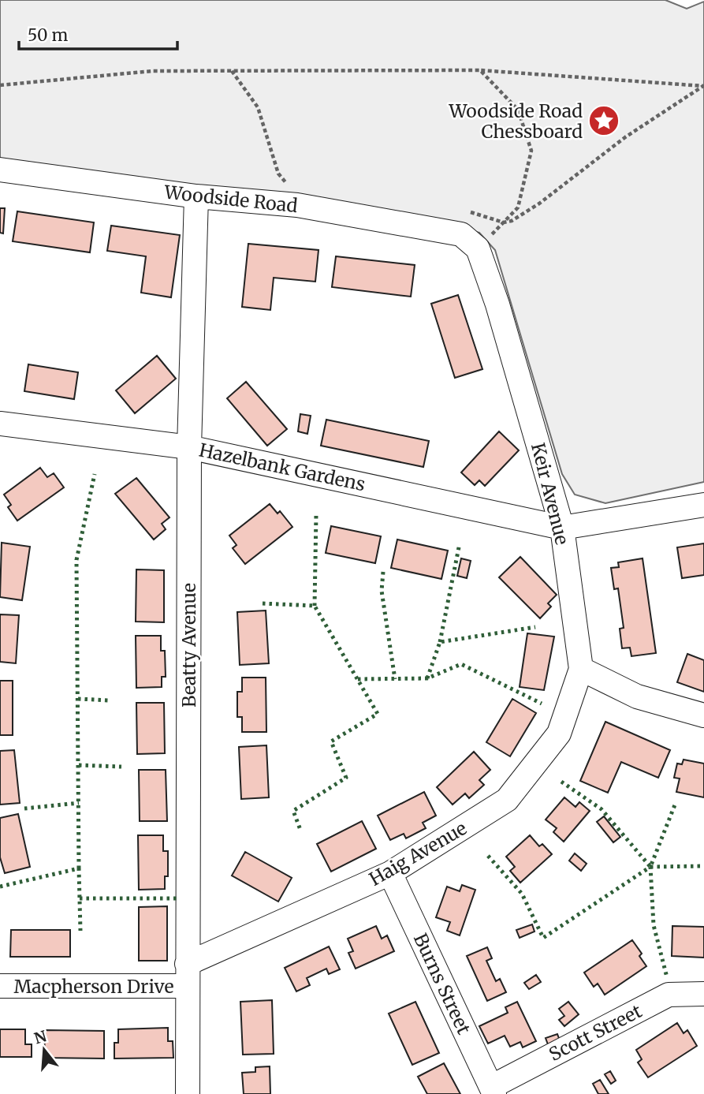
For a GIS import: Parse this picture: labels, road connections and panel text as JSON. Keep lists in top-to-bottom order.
{
  "streets": {
    "street": [
      "Woodside Road",
      "Hazelbank Gardens",
      "Keir Avenue",
      "Beatty Avenue",
      "Haig Avenue",
      "Burns Street",
      "Macpherson Drive",
      "Scott Street"
    ]
  },
  "crossings": [
    ["Woodside Road", "Keir Avenue"],
    ["Woodside Road", "Beatty Avenue"],
    ["Hazelbank Gardens", "Keir Avenue"],
    ["Hazelbank Gardens", "Beatty Avenue"],
    ["Keir Avenue", "Haig Avenue"],
    ["Beatty Avenue", "Haig Avenue"],
    ["Beatty Avenue", "Macpherson Drive"],
    ["Haig Avenue", "Burns Street"],
    ["Haig Avenue", "Macpherson Drive"],
    ["Burns Street", "Scott Street"]
  ],
  "places": {
    "place": ["Woodside Road Chessboard"]
  },
  "scale_bar": "50 m",
  "north": "top"
}
